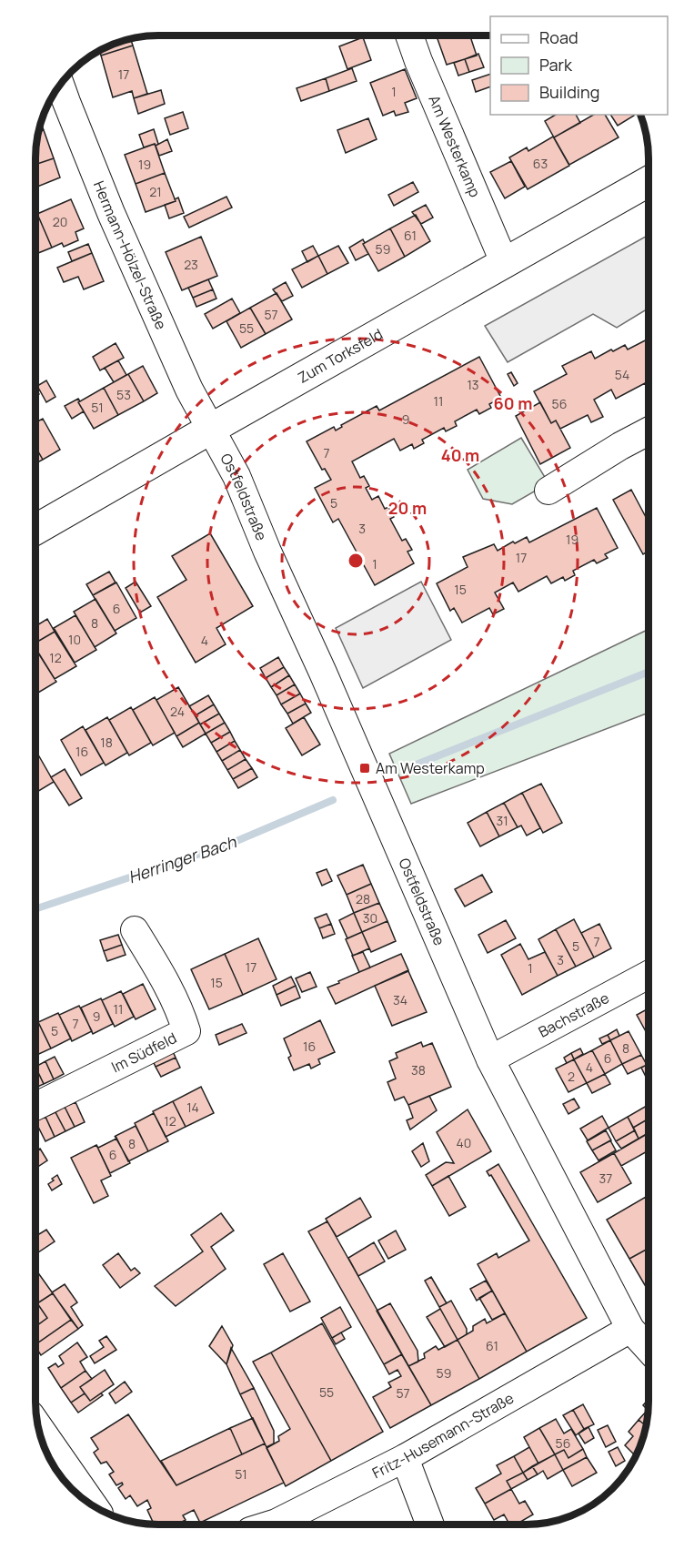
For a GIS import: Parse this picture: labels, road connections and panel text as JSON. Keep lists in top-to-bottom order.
{
  "streets": {
    "main road": ["Zum Torksfeld"],
    "street": [
      "Am Westerkamp",
      "Hermann-Hölzel-Straße",
      "Ostfeldstraße",
      "Bachstraße",
      "Im Südfeld",
      "Fritz-Husemann-Straße"
    ]
  },
  "crossings": [
    ["Am Westerkamp", "Zum Torksfeld"],
    ["Hermann-Hölzel-Straße", "Zum Torksfeld"],
    ["Hermann-Hölzel-Straße", "Ostfeldstraße"],
    ["Zum Torksfeld", "Ostfeldstraße"],
    ["Ostfeldstraße", "Bachstraße"],
    ["Ostfeldstraße", "Fritz-Husemann-Straße"]
  ],
  "water": ["Herringer Bach"],
  "places": {
    "transit": ["Am Westerkamp"]
  },
  "house_numbers": [
    "17",
    "1",
    "63",
    "19",
    "21",
    "20",
    "61",
    "59",
    "23",
    "57",
    "55",
    "54",
    "13",
    "53",
    "11",
    "56",
    "51",
    "9",
    "7",
    "5",
    "3",
    "19",
    "17",
    "1",
    "15",
    "6",
    "8",
    "10",
    "4",
    "12",
    "24",
    "18",
    "16",
    "31",
    "28",
    "30",
    "7",
    "5",
    "3",
    "17",
    "1",
    "15",
    "34",
    "11",
    "9",
    "7",
    "5",
    "16",
    "8",
    "6",
    "4",
    "38",
    "2",
    "14",
    "12",
    "40",
    "8",
    "6",
    "37",
    "61",
    "59",
    "55",
    "57",
    "56",
    "51"
  ],
  "legend": ["Road", "Park", "Building"],
  "rings": ["60 m", "40 m", "20 m"]
}
